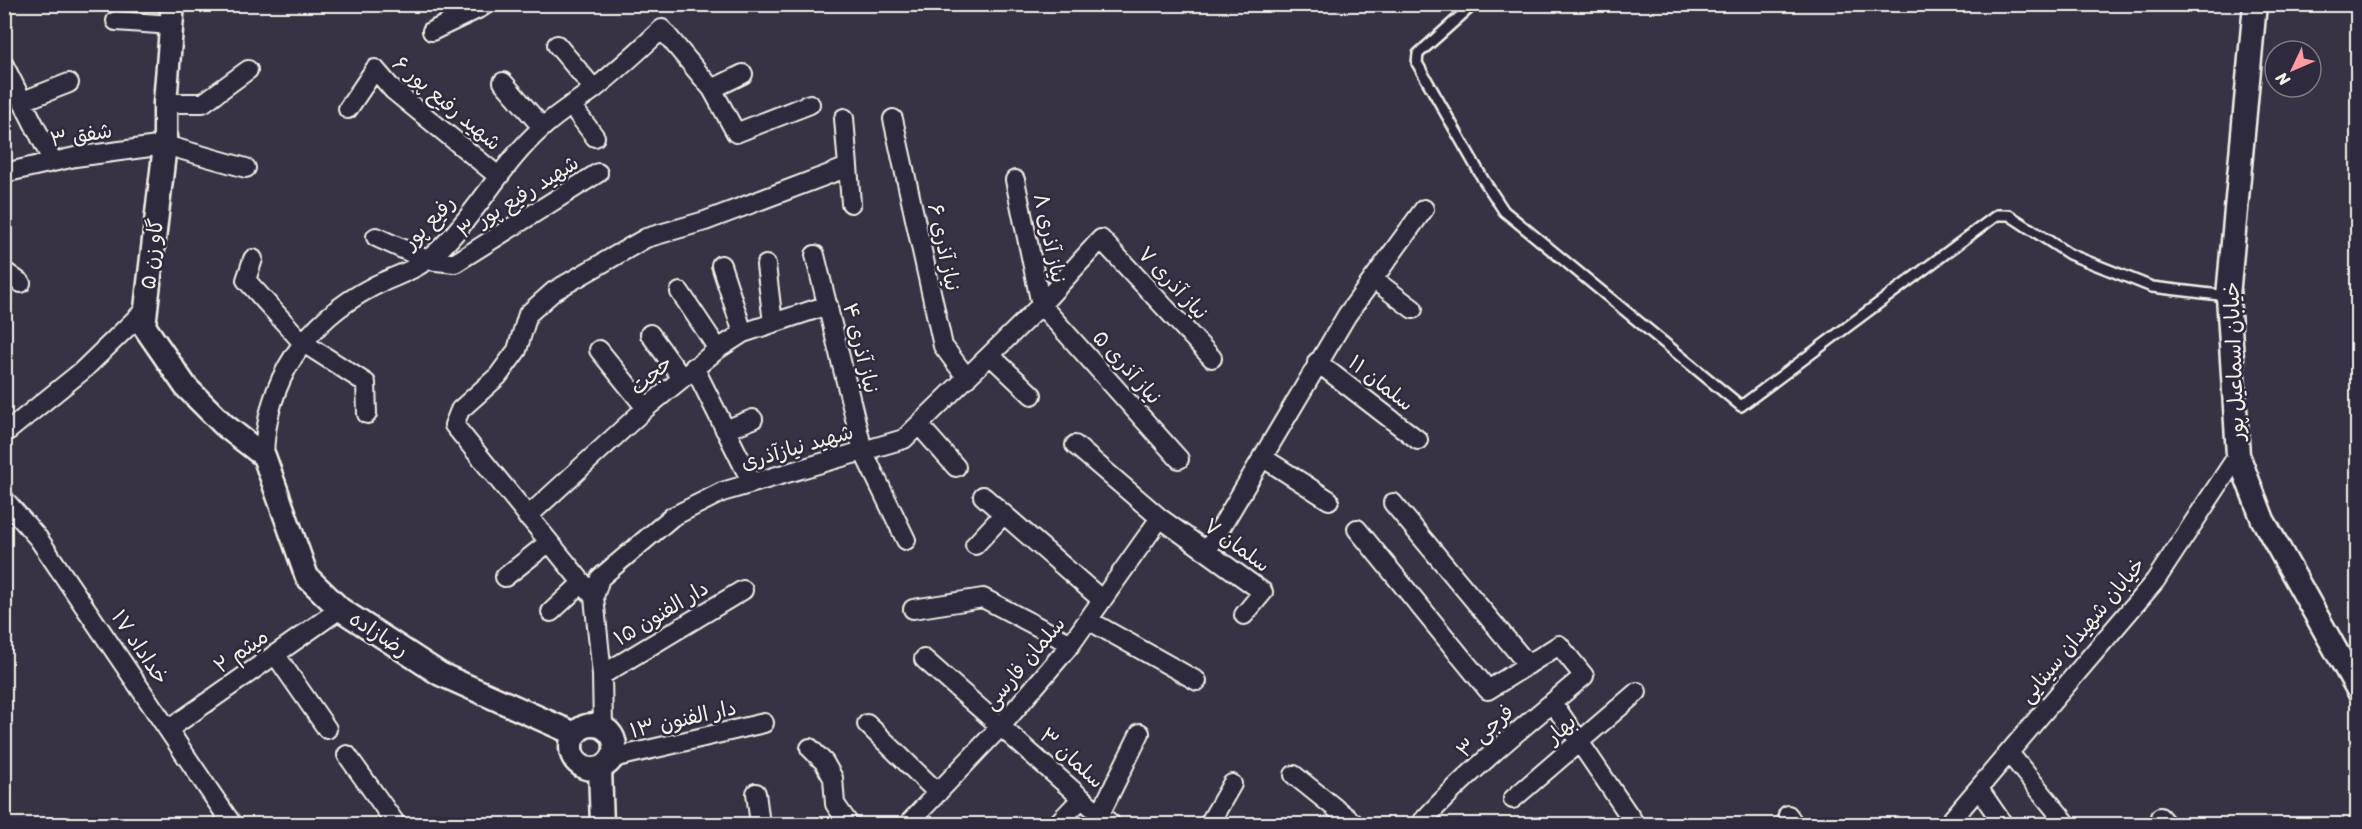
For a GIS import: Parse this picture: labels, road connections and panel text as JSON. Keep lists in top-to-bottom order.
{
  "streets": {
    "street": [
      "شهید رفیع پور ۶",
      "شفق ۳",
      "شهید رفیع پور ۳",
      "رفیع پور",
      "نیاز آذری ۸",
      "نیاز آذری ۶",
      "گاو زن ۵",
      "نیاز آذری ۷",
      "نیاز آذری ۴",
      "خیابان اسماعیل پور",
      "نیاز آذری ۵",
      "حجت",
      "سلمان ۱۱",
      "شهید نیازآذری",
      "سلمان ۷",
      "دار الفنون ۱۵",
      "خیابان شهیدان سینایی",
      "رضازاده",
      "خداداد ۱۷",
      "میثم ۲",
      "سلمان فارسی",
      "دار الفنون ۱۳",
      "بهار",
      "فرجی ۳",
      "سلمان ۳"
    ]
  },
  "crossings": [
    ["شهید رفیع پور ۶", "رفیع پور"],
    ["شفق ۳", "گاو زن ۵"],
    ["شهید رفیع پور ۳", "رفیع پور"],
    ["رفیع پور", "گاو زن ۵"],
    ["رفیع پور", "رضازاده"],
    ["نیاز آذری ۸", "نیاز آذری ۵"],
    ["نیاز آذری ۸", "شهید نیازآذری"],
    ["نیاز آذری ۶", "شهید نیازآذری"],
    ["گاو زن ۵", "رضازاده"],
    ["نیاز آذری ۷", "شهید نیازآذری"],
    ["نیاز آذری ۴", "حجت"],
    ["نیاز آذری ۴", "شهید نیازآذری"],
    ["خیابان اسماعیل پور", "خیابان شهیدان سینایی"],
    ["نیاز آذری ۵", "شهید نیازآذری"],
    ["سلمان ۷", "سلمان فارسی"],
    ["رضازاده", "میثم ۲"],
    ["رضازاده", "دار الفنون ۱۳"],
    ["خداداد ۱۷", "میثم ۲"],
    ["سلمان فارسی", "سلمان ۳"]
  ],
  "north": "bottom left"
}
